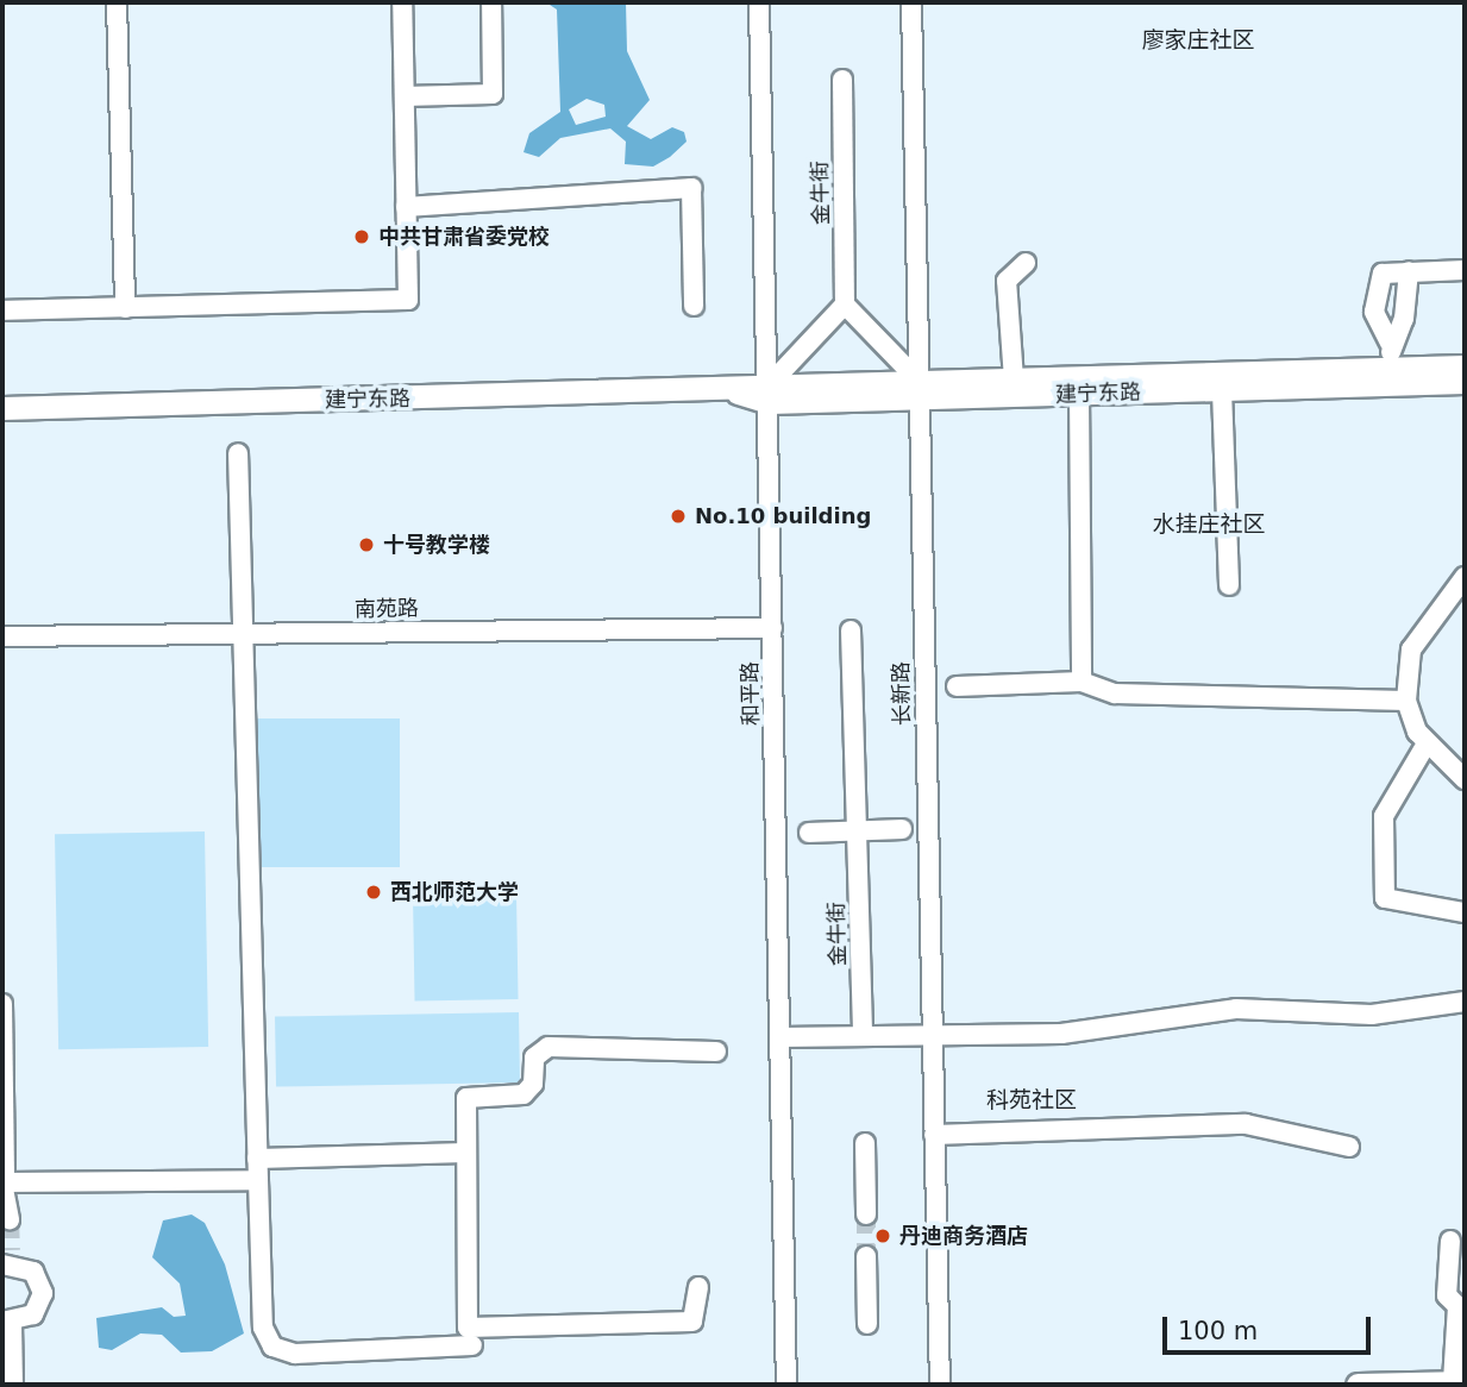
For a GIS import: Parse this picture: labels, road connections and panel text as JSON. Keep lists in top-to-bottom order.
{
  "streets": {
    "main road": ["建宁东路"],
    "street": [
      "金牛街",
      "南苑路",
      "和平路",
      "长新路"
    ]
  },
  "crossings": [
    ["建宁东路", "和平路"],
    ["建宁东路", "长新路"],
    ["南苑路", "和平路"]
  ],
  "districts": ["廖家庄社区", "水挂庄社区", "科苑社区"],
  "places": [
    "中共甘肃省委党校",
    "No.10 building",
    "十号教学楼",
    "西北师范大学",
    "丹迪商务酒店"
  ],
  "scale_bar": "100 m"
}
